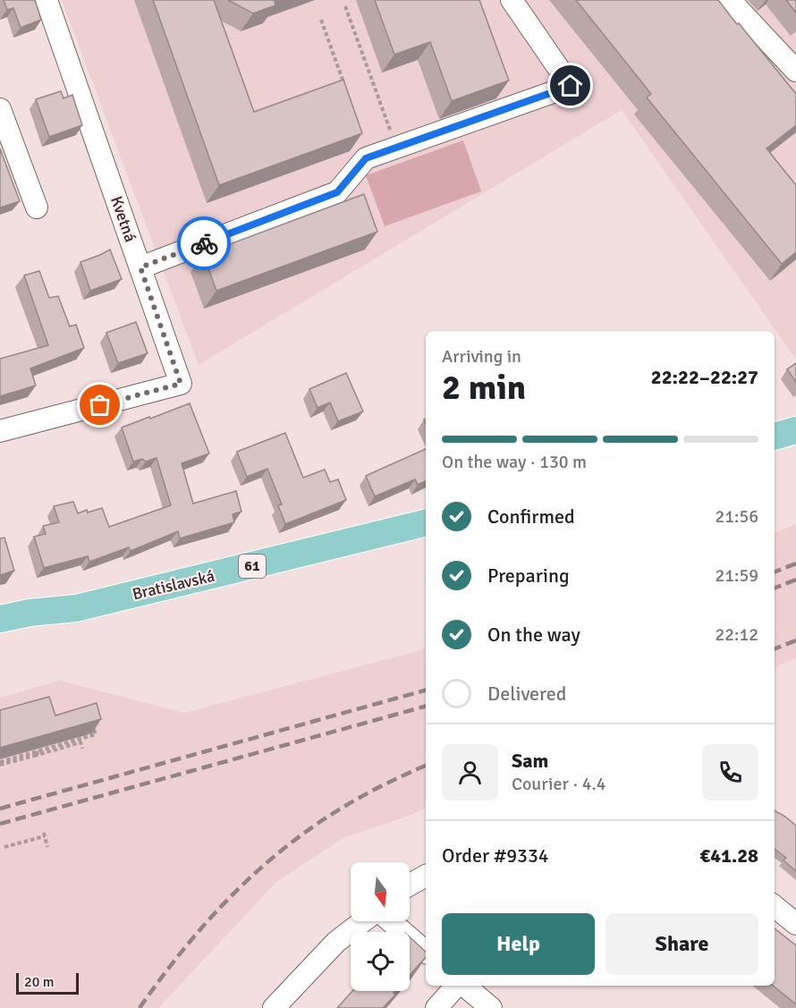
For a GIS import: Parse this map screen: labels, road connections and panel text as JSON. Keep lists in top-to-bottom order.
{
  "streets": {
    "main road": ["61", "Bratislavská"],
    "street": ["Kvetná"]
  },
  "scale_bar": "20 m",
  "north": "bottom",
  "page": {
    "heading": ["2 min", "Arriving in", "22:22–22:27"],
    "panel": [
      "Sam",
      "Courier · 4.4",
      "Order #9334",
      "€41.28"
    ],
    "bar": "On the way · 130 m",
    "list": [
      ["Confirmed", "21:56"],
      ["Preparing", "21:59"],
      ["On the way", "22:12"],
      "Delivered"
    ],
    "buttons": ["Help", "Share"],
    "scale": "20 m"
  }
}
